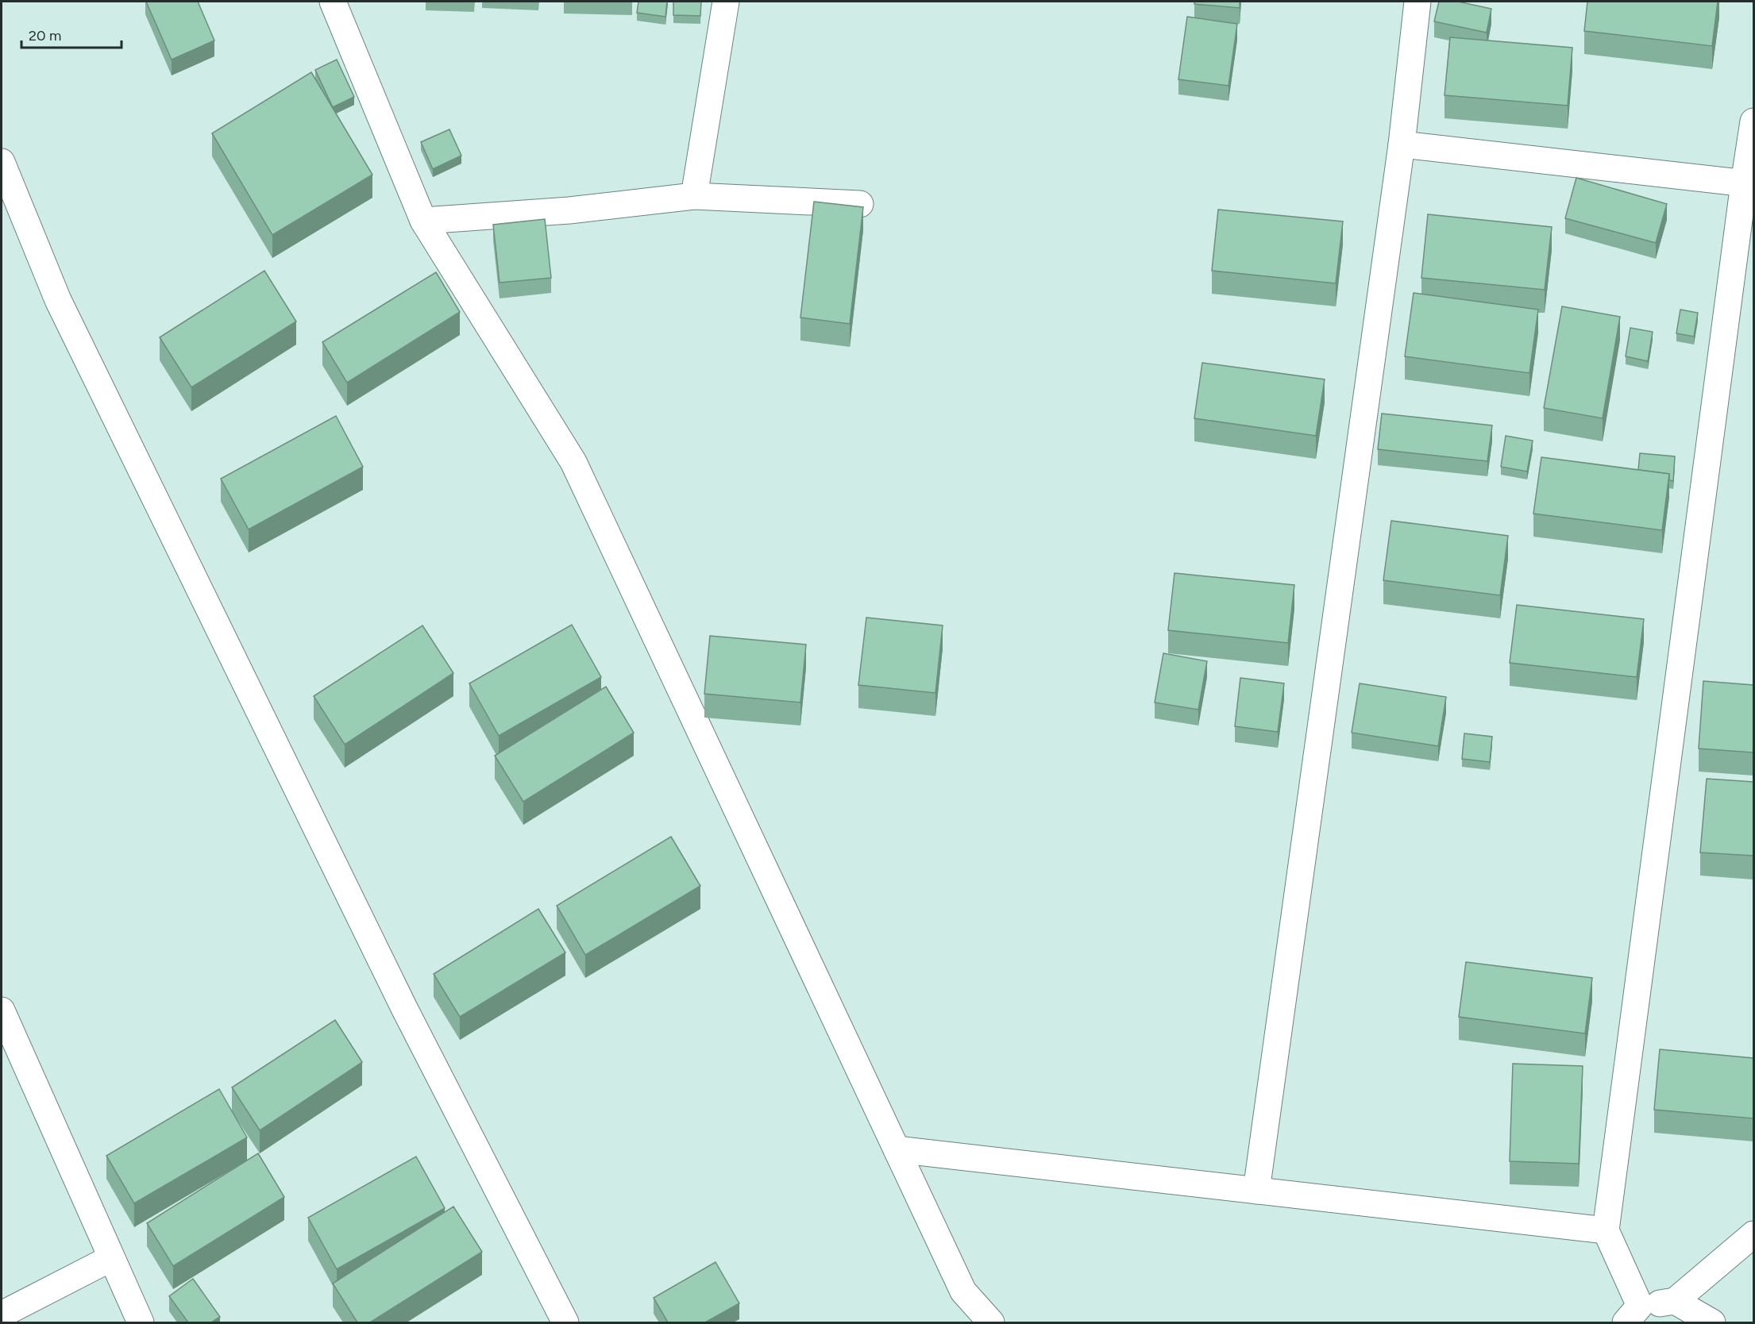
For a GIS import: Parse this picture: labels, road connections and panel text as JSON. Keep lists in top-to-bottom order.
{
  "scale_bar": "20 m"
}
